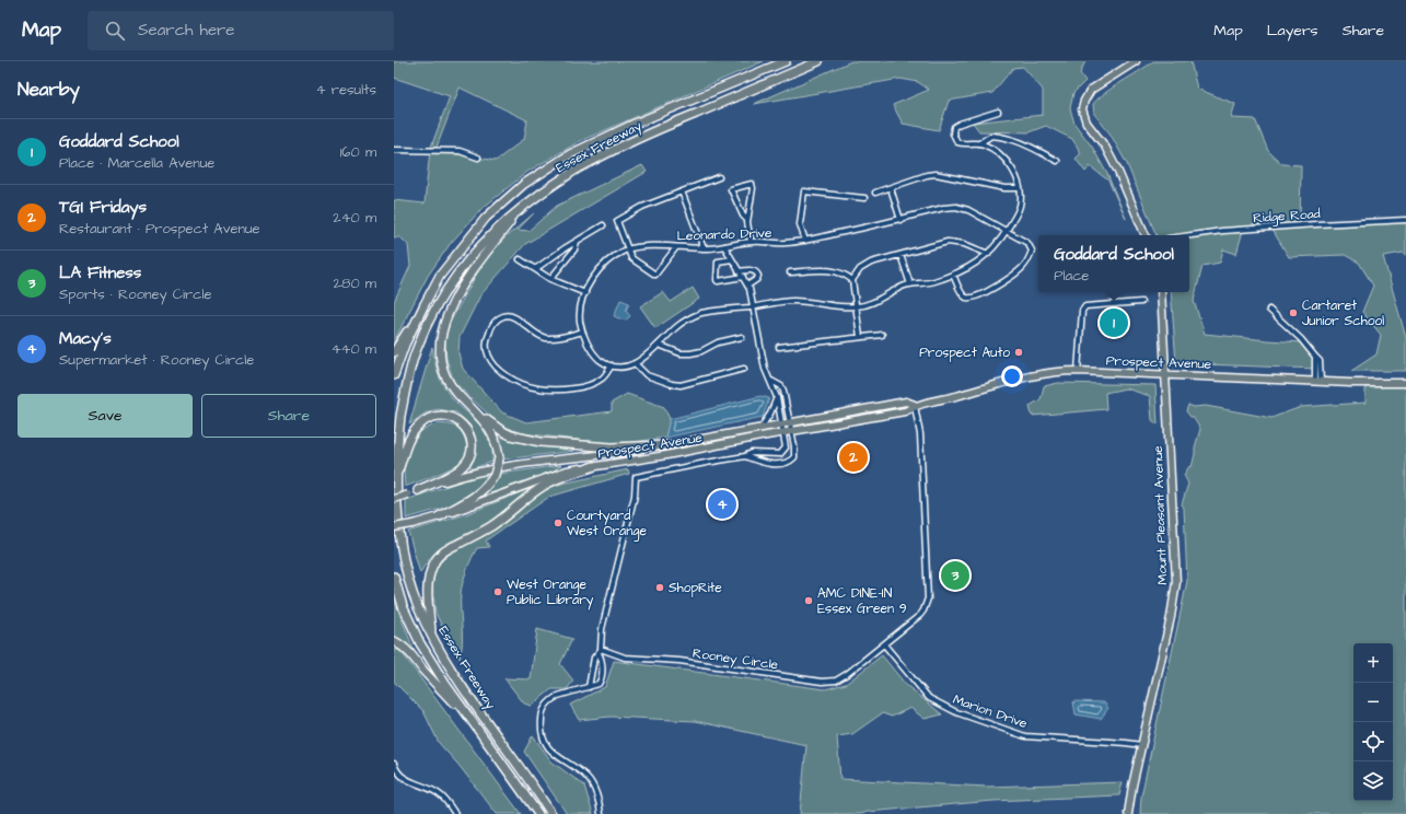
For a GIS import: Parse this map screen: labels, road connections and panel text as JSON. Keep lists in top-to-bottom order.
{
  "streets": {
    "highway": ["Essex Freeway"],
    "main road": ["Prospect Avenue", "Mount Pleasant Avenue"],
    "street": [
      "Ridge Road",
      "Leonardo Drive",
      "Rooney Circle",
      "Marion Drive"
    ]
  },
  "crossings": [
    ["Prospect Avenue", "Mount Pleasant Avenue"],
    ["Prospect Avenue", "Rooney Circle"],
    ["Mount Pleasant Avenue", "Marion Drive"],
    ["Rooney Circle", "Marion Drive"]
  ],
  "places": [
    "Cartaret Junior School",
    "Prospect Auto",
    "Courtyard West Orange",
    "ShopRite",
    "West Orange Public Library",
    "AMC DINE-IN Essex Green 9"
  ],
  "page": {
    "header": "Map",
    "search": "Search here",
    "nav": ["Map", "Layers", "Share"],
    "heading": ["Nearby", "4 results"],
    "list": [
      {
        "mark": "1",
        "name": "Goddard School",
        "note": "Place · Marcella Avenue",
        "value": "160 m"
      },
      {
        "mark": "2",
        "name": "TGI Fridays",
        "note": "Restaurant · Prospect Avenue",
        "value": "240 m"
      },
      {
        "mark": "3",
        "name": "LA Fitness",
        "note": "Sports · Rooney Circle",
        "value": "280 m"
      },
      {
        "mark": "4",
        "name": "Macy's",
        "note": "Supermarket · Rooney Circle",
        "value": "440 m"
      }
    ],
    "popup": ["Goddard School", "Place"],
    "pins": [
      "1",
      "2",
      "4",
      "3"
    ],
    "buttons": ["Save", "Share"],
    "map_buttons": ["+", "−"]
  }
}
